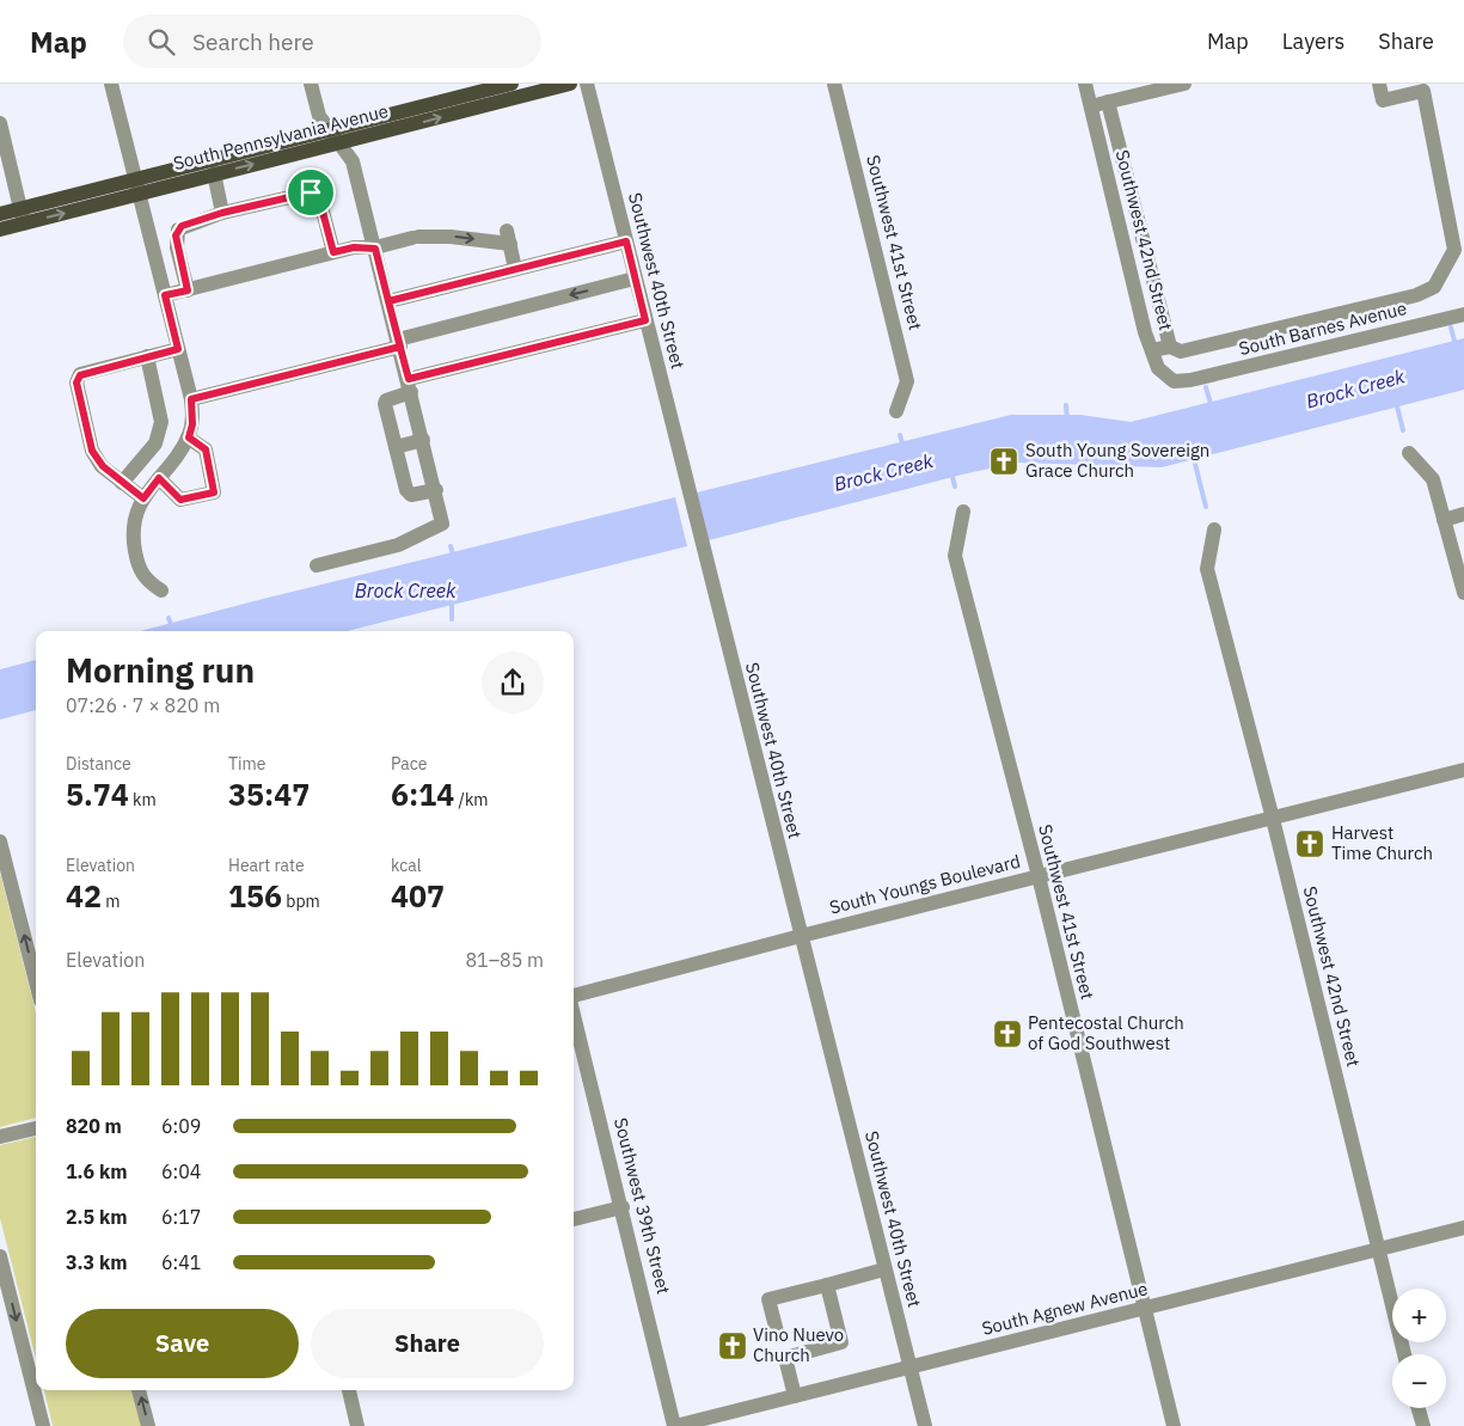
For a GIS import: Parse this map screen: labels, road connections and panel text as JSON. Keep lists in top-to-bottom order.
{
  "streets": {
    "main road": ["South Pennsylvania Avenue"],
    "street": [
      "Southwest 42nd Street",
      "Southwest 41st Street",
      "Southwest 40th Street",
      "South Barnes Avenue",
      "South Youngs Boulevard",
      "Southwest 39th Street",
      "South Agnew Avenue"
    ]
  },
  "crossings": [
    ["Southwest 42nd Street", "South Barnes Avenue"],
    ["Southwest 42nd Street", "South Youngs Boulevard"],
    ["Southwest 42nd Street", "South Agnew Avenue"],
    ["Southwest 41st Street", "South Youngs Boulevard"],
    ["Southwest 41st Street", "South Agnew Avenue"],
    ["Southwest 40th Street", "South Youngs Boulevard"],
    ["Southwest 40th Street", "South Agnew Avenue"],
    ["Southwest 39th Street", "South Agnew Avenue"]
  ],
  "water": ["Brock Creek"],
  "places": {
    "church": [
      "South Young Sovereign Grace Church",
      "Harvest Time Church",
      "Pentecostal Church of God Southwest",
      "Vino Nuevo Church"
    ]
  },
  "page": {
    "header": "Map",
    "search": "Search here",
    "nav": ["Map", "Layers", "Share"],
    "heading": ["Morning run", "07:26 · 7 × 820 m"],
    "stats": [
      ["Distance", "5.74 km"],
      ["Time", "35:47"],
      ["Pace", "6:14 /km"],
      ["Elevation", "42 m"],
      ["Heart rate", "156 bpm"],
      ["kcal", "407"]
    ],
    "chart": ["Elevation", "81–85 m"],
    "list": [
      {
        "name": "820 m",
        "note": "6:09"
      },
      {
        "name": "1.6 km",
        "note": "6:04"
      },
      {
        "name": "2.5 km",
        "note": "6:17"
      },
      {
        "name": "3.3 km",
        "note": "6:41"
      }
    ],
    "map_buttons": ["+", "−"],
    "buttons": ["Save", "Share"]
  }
}
